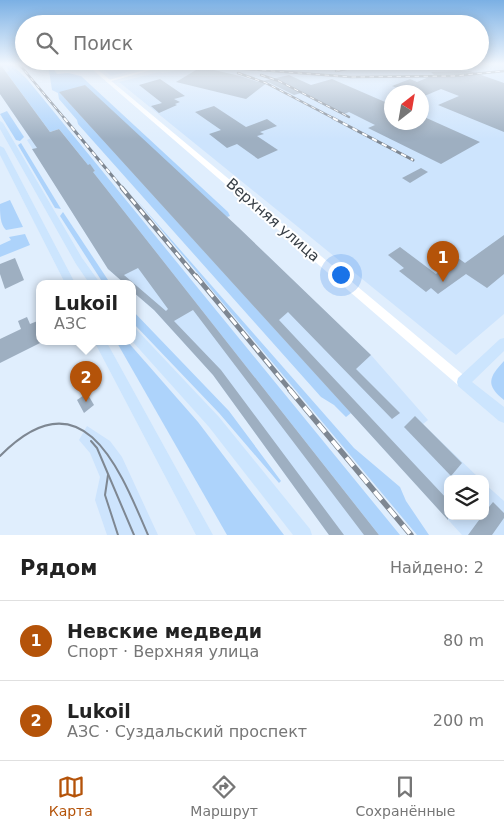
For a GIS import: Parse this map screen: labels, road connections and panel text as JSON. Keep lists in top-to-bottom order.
{
  "streets": {
    "main road": ["Верхняя улица"]
  },
  "north": "top right",
  "page": {
    "search": "Поиск",
    "pins": ["1", "2"],
    "popup": ["Lukoil", "АЗС"],
    "heading": ["Рядом", "Найдено: 2"],
    "list": [
      {
        "mark": "1",
        "name": "Невские медведи",
        "note": "Спорт · Верхняя улица",
        "value": "80 m"
      },
      {
        "mark": "2",
        "name": "Lukoil",
        "note": "АЗС · Суздальский проспект",
        "value": "200 m"
      }
    ],
    "nav": ["Карта", "Маршрут", "Сохранённые"]
  }
}
